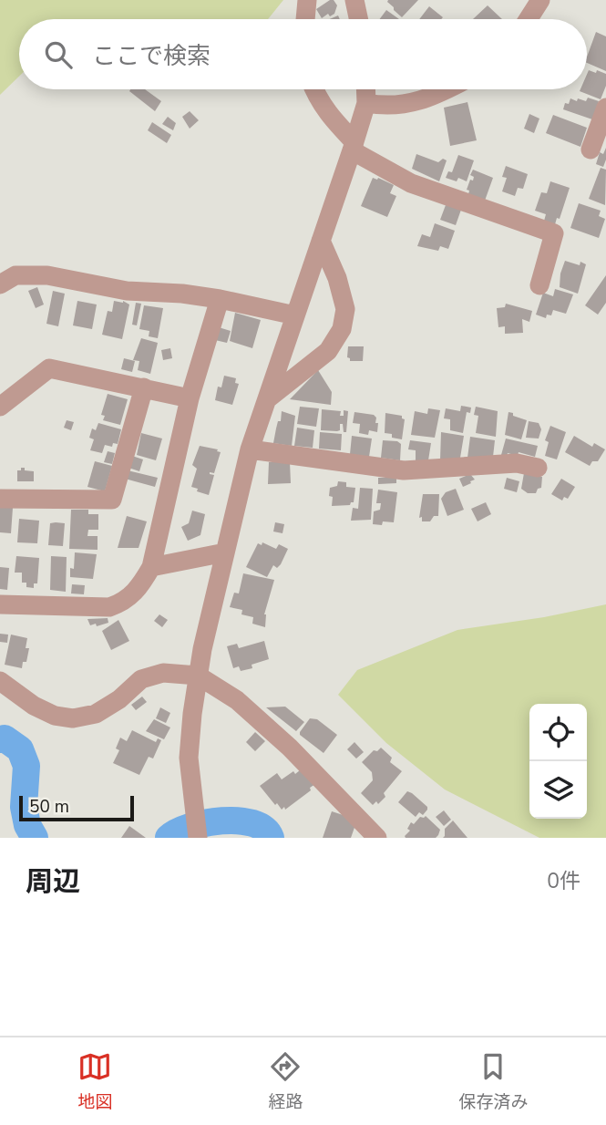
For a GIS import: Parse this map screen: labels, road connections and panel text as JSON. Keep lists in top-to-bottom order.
{
  "scale_bar": "50 m",
  "page": {
    "search": "ここで検索",
    "scale": "50 m",
    "heading": ["周辺", "0件"],
    "nav": ["地図", "経路", "保存済み"]
  }
}
